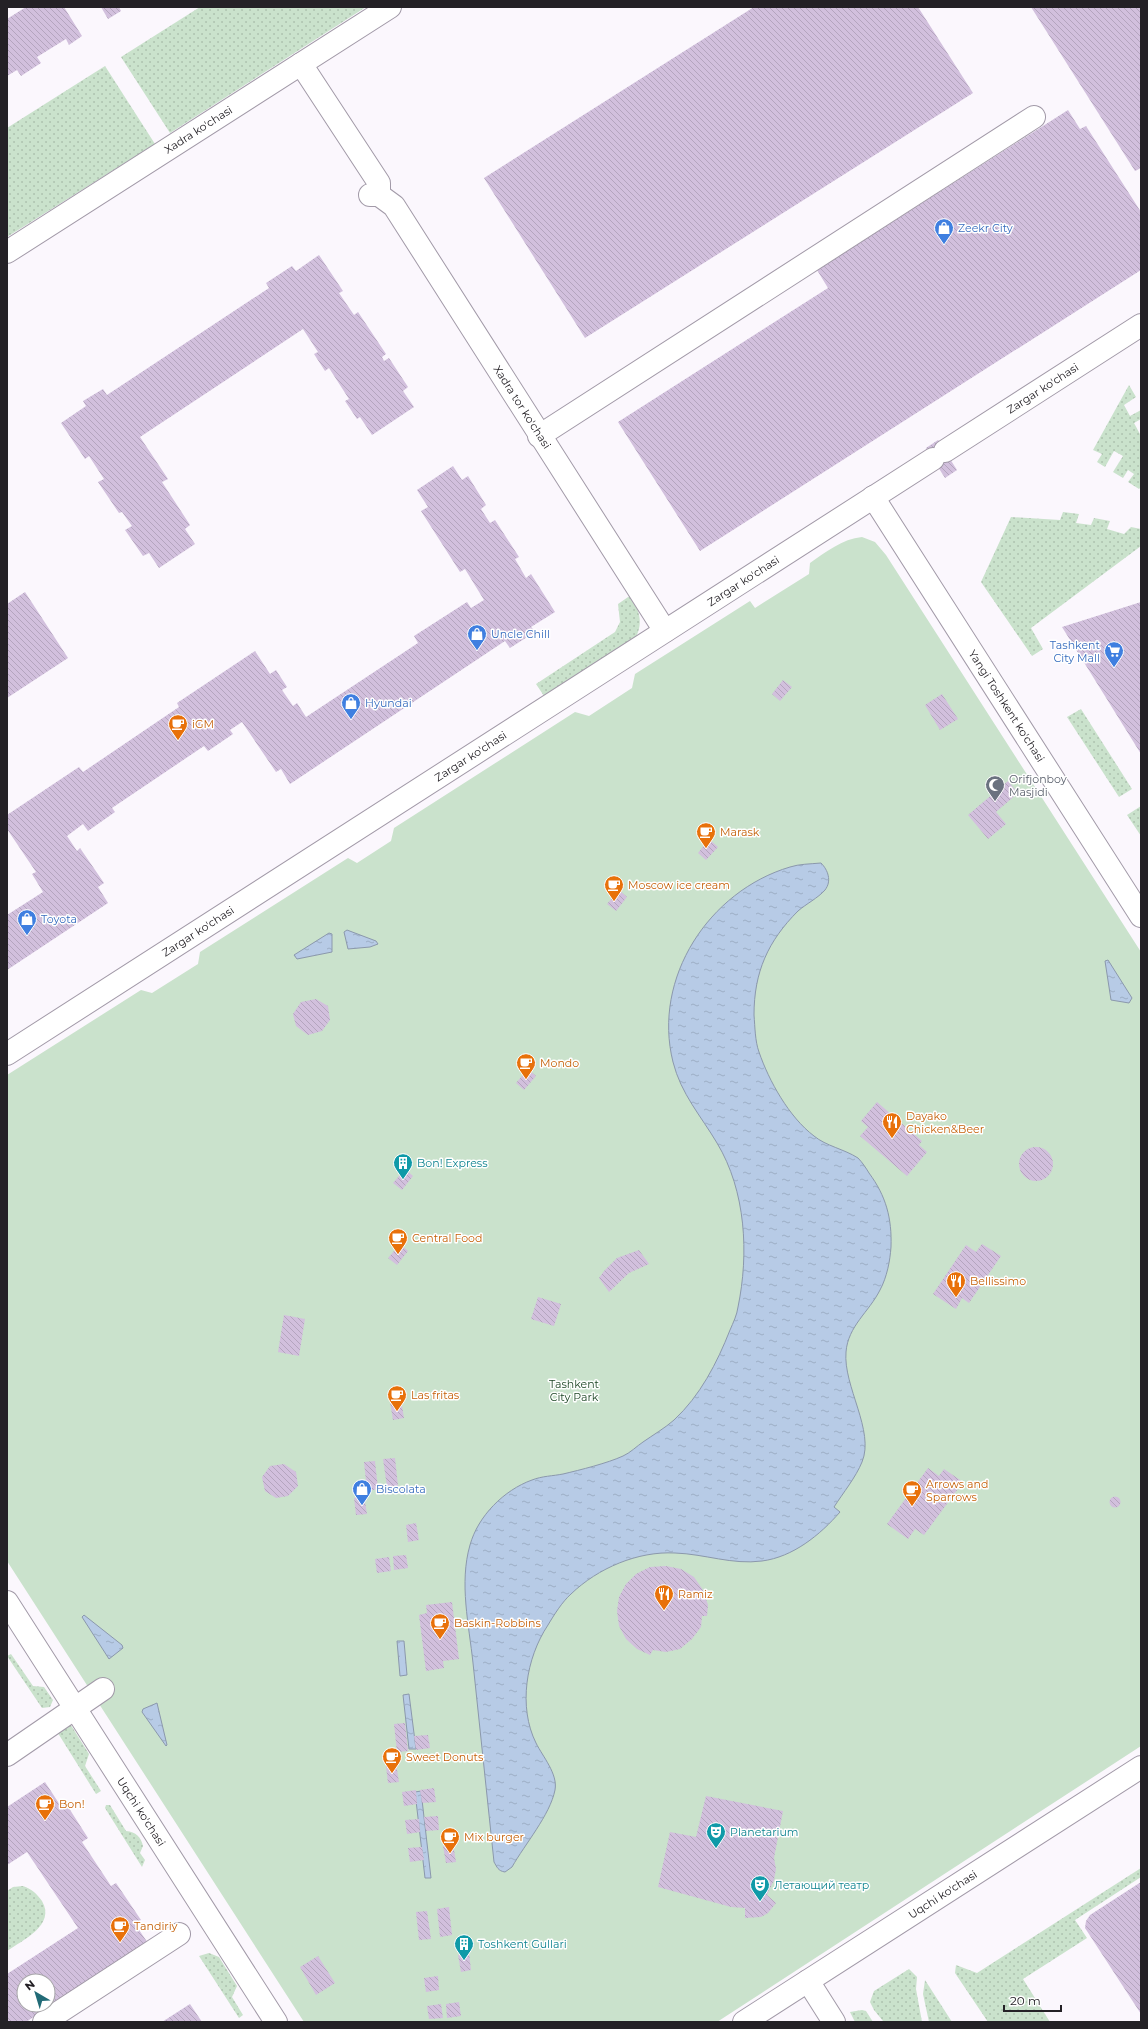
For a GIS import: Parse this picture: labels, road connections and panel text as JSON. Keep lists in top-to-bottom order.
{
  "streets": {
    "street": [
      "Xadra ko'chasi",
      "Zargar ko'chasi",
      "Xadra tor ko'chasi",
      "Yangi Toshkent ko'chasi",
      "Uqchi ko'chasi"
    ]
  },
  "crossings": [
    ["Xadra ko'chasi", "Xadra tor ko'chasi"],
    ["Zargar ko'chasi", "Xadra tor ko'chasi"],
    ["Zargar ko'chasi", "Yangi Toshkent ko'chasi"]
  ],
  "parks": ["Tashkent City Park"],
  "places": {
    "shop": [
      "Zeekr City",
      "Uncle Chill",
      "Hyundai",
      "Toyota",
      "Biscolata"
    ],
    "supermarket": ["Tashkent City Mall"],
    "cafe": [
      "iGM",
      "Marask",
      "Moscow ice cream",
      "Mondo",
      "Central Food",
      "Las fritas",
      "Arrows and Sparrows",
      "Baskin-Robbins",
      "Sweet Donuts",
      "Bon!",
      "Mix burger",
      "Tandiriy"
    ],
    "mosque": ["Orifjonboy Masjidi"],
    "restaurant": ["Dayako Chicken&Beer", "Bellissimo", "Ramiz"],
    "building": ["Bon! Express", "Toshkent Gullari"],
    "theatre": ["Planetarium", "Летающий театр"]
  },
  "scale_bar": "20 m",
  "north": "top left"
}
